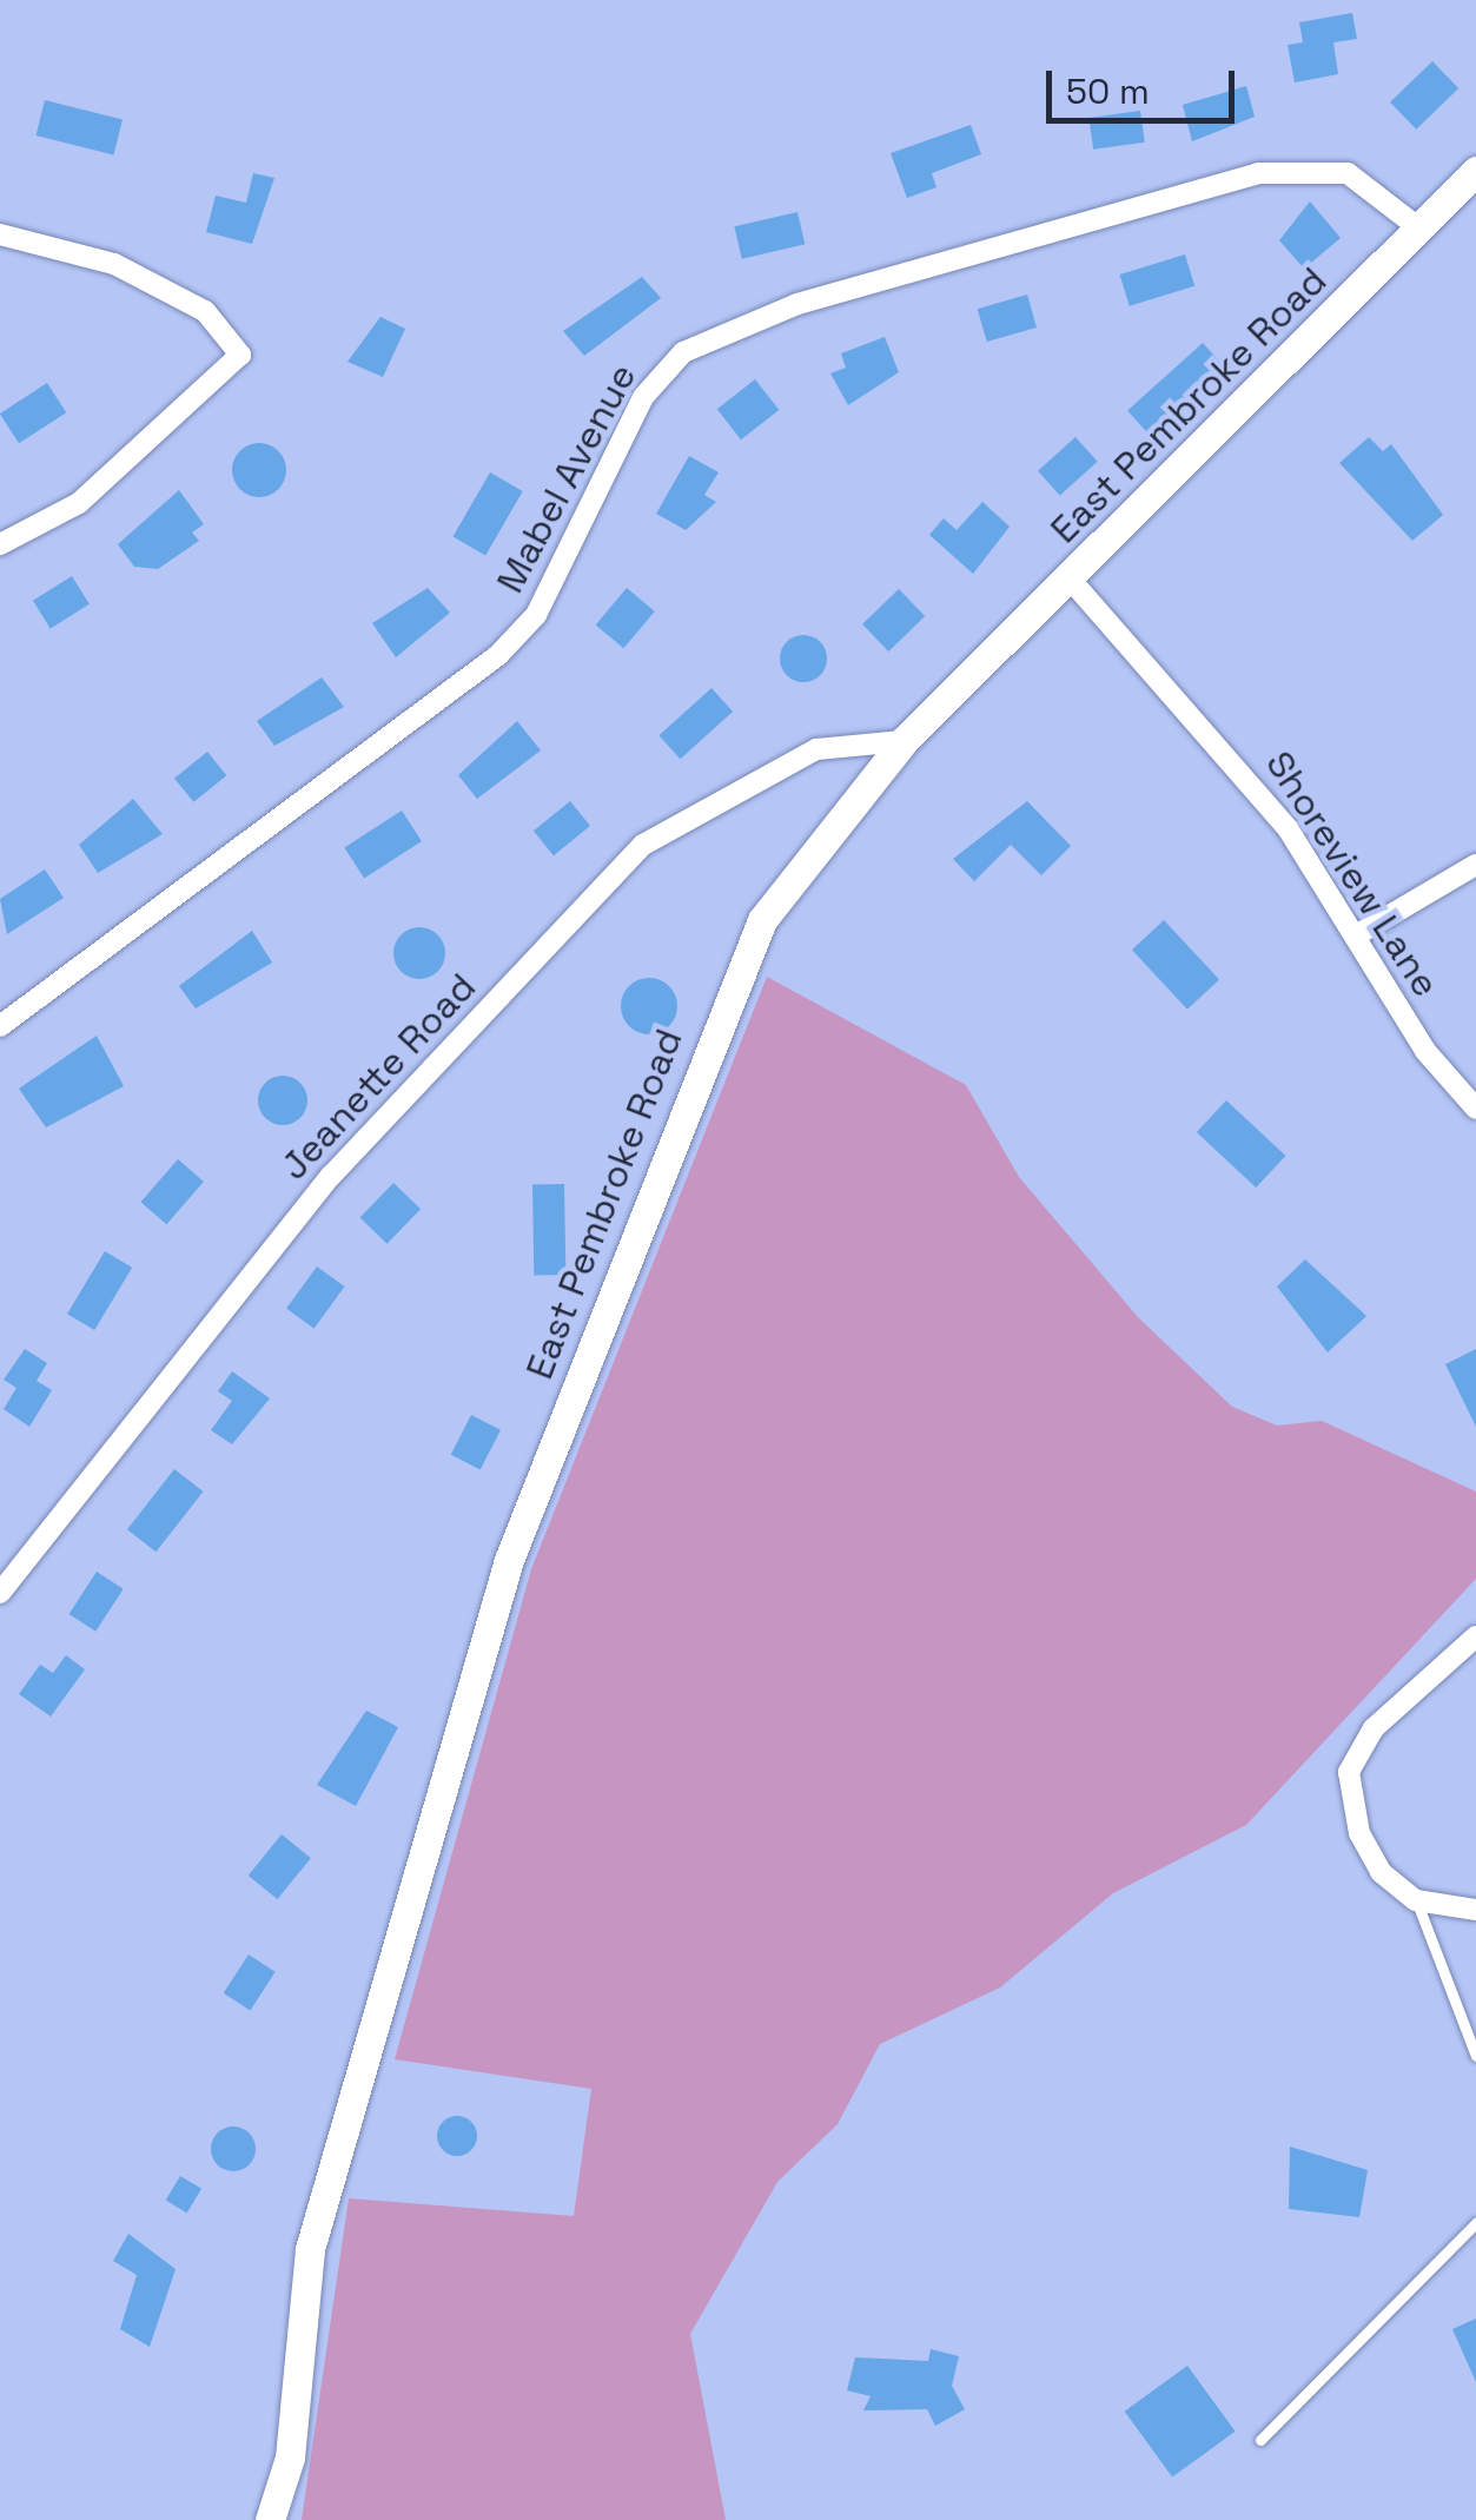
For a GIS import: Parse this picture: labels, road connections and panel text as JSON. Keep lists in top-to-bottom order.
{
  "streets": {
    "street": [
      "East Pembroke Road",
      "Mabel Avenue",
      "Shoreview Lane",
      "Jeanette Road"
    ]
  },
  "crossings": [
    ["East Pembroke Road", "Mabel Avenue"],
    ["East Pembroke Road", "Shoreview Lane"],
    ["East Pembroke Road", "Jeanette Road"]
  ],
  "scale_bar": "50 m"
}
